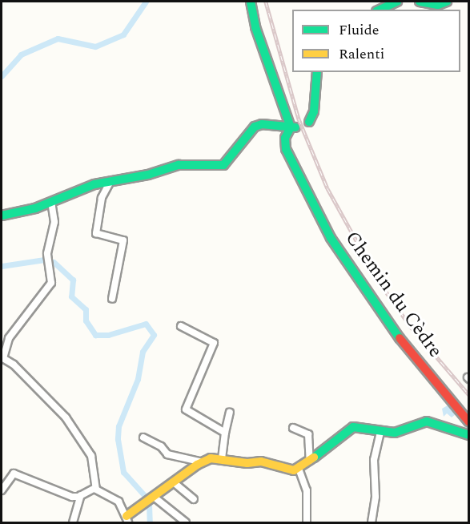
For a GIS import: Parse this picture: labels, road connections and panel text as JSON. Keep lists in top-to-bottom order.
{
  "streets": {
    "street": ["Chemin du Cèdre"]
  },
  "legend": ["Fluide", "Ralenti"]
}
